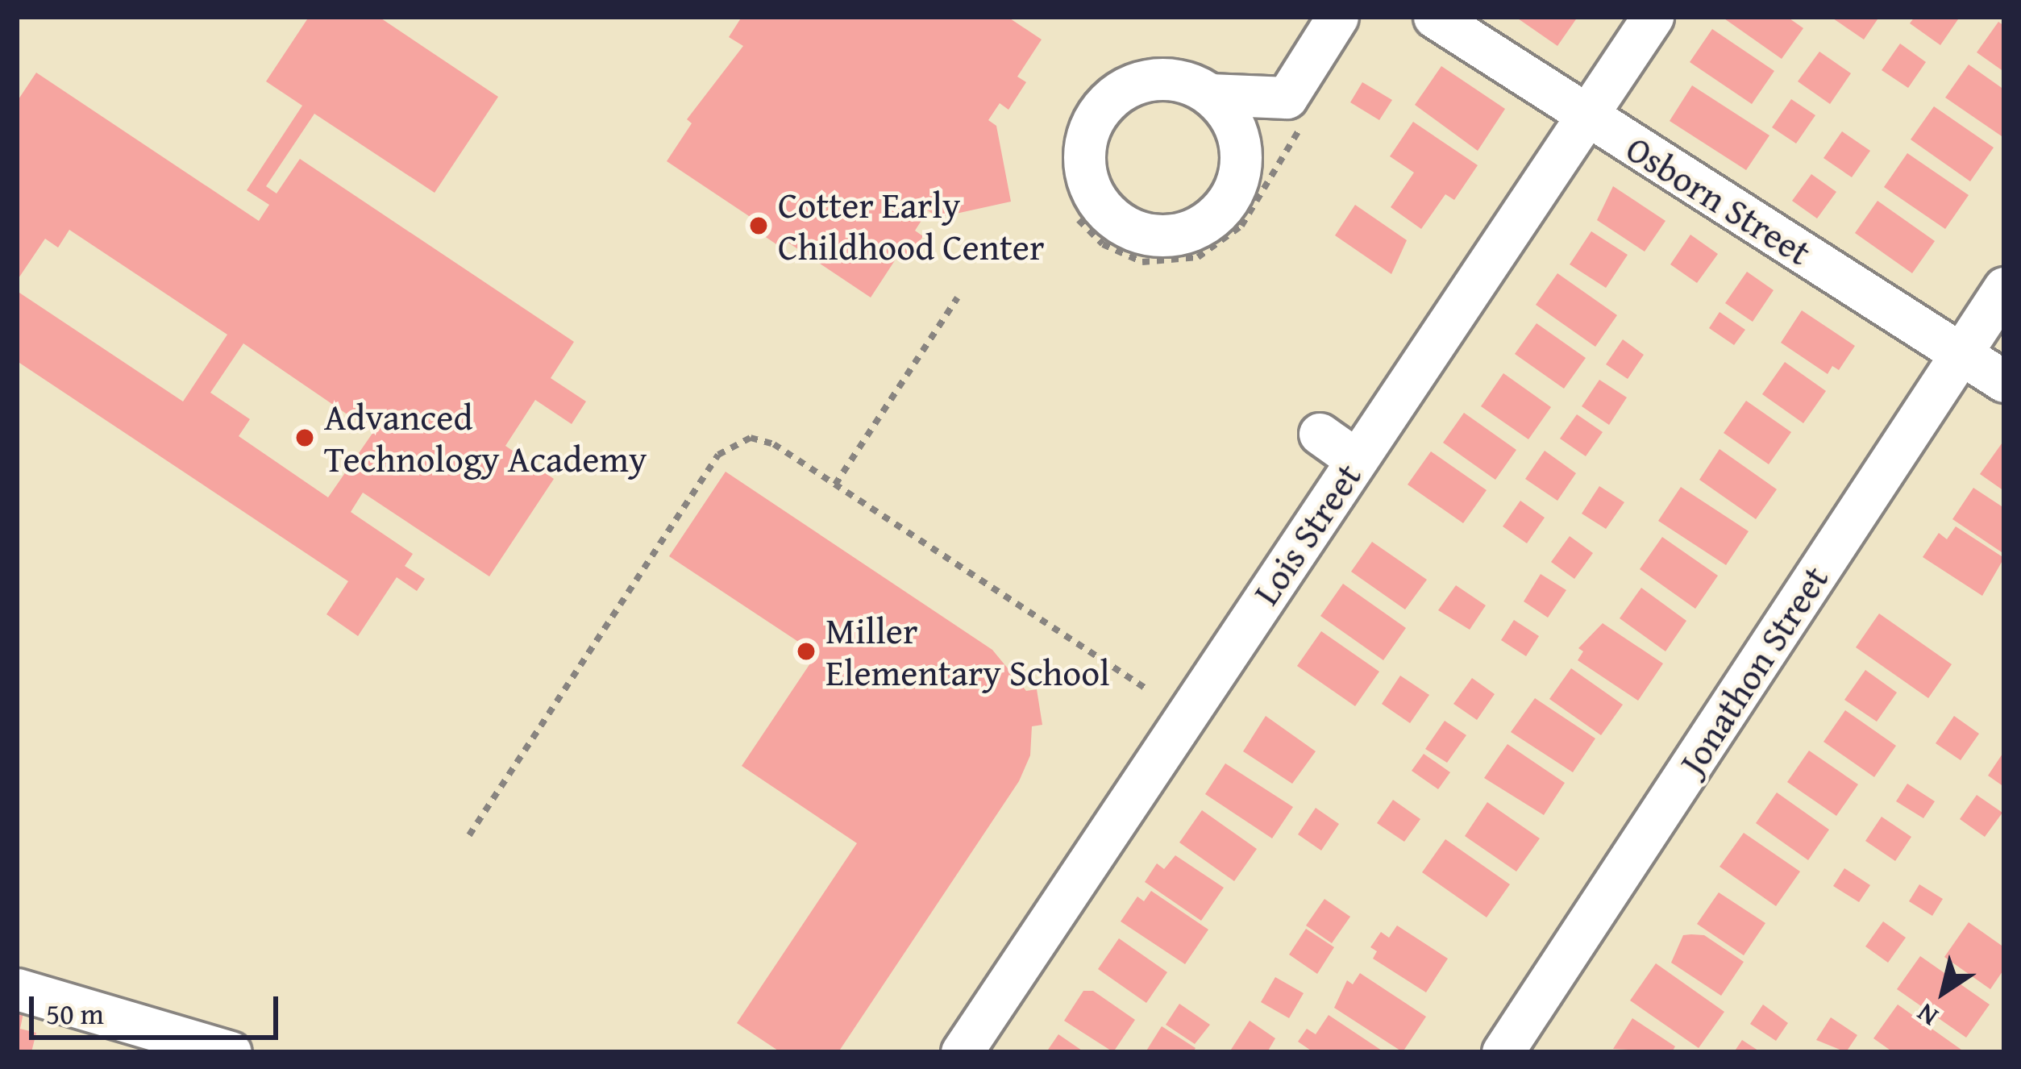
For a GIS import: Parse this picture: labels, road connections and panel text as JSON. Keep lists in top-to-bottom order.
{
  "streets": {
    "street": ["Osborn Street", "Lois Street", "Jonathon Street"]
  },
  "crossings": [
    ["Osborn Street", "Lois Street"],
    ["Osborn Street", "Jonathon Street"]
  ],
  "places": ["Cotter Early Childhood Center", "Advanced Technology Academy", "Miller Elementary School"],
  "scale_bar": "50 m",
  "north": "bottom left"
}
